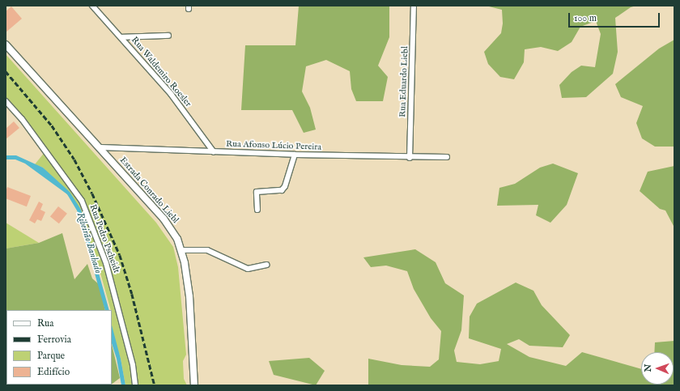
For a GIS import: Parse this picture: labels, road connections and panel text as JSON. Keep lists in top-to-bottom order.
{
  "streets": {
    "main road": ["Estrada Conrado Liebl"],
    "street": [
      "Rua Waldemiro Roesler",
      "Rua Eduardo Liebl",
      "Rua Afonso Lúcio Pereira",
      "Rua Pedro Pscheidt"
    ]
  },
  "crossings": [
    ["Rua Waldemiro Roesler", "Rua Afonso Lúcio Pereira"],
    ["Rua Eduardo Liebl", "Rua Afonso Lúcio Pereira"],
    ["Rua Afonso Lúcio Pereira", "Estrada Conrado Liebl"]
  ],
  "water": ["Ribeirão Banhado"],
  "legend": [
    "Rua",
    "Ferrovia",
    "Parque",
    "Edifício"
  ],
  "scale_bar": "100 m",
  "north": "left"
}
